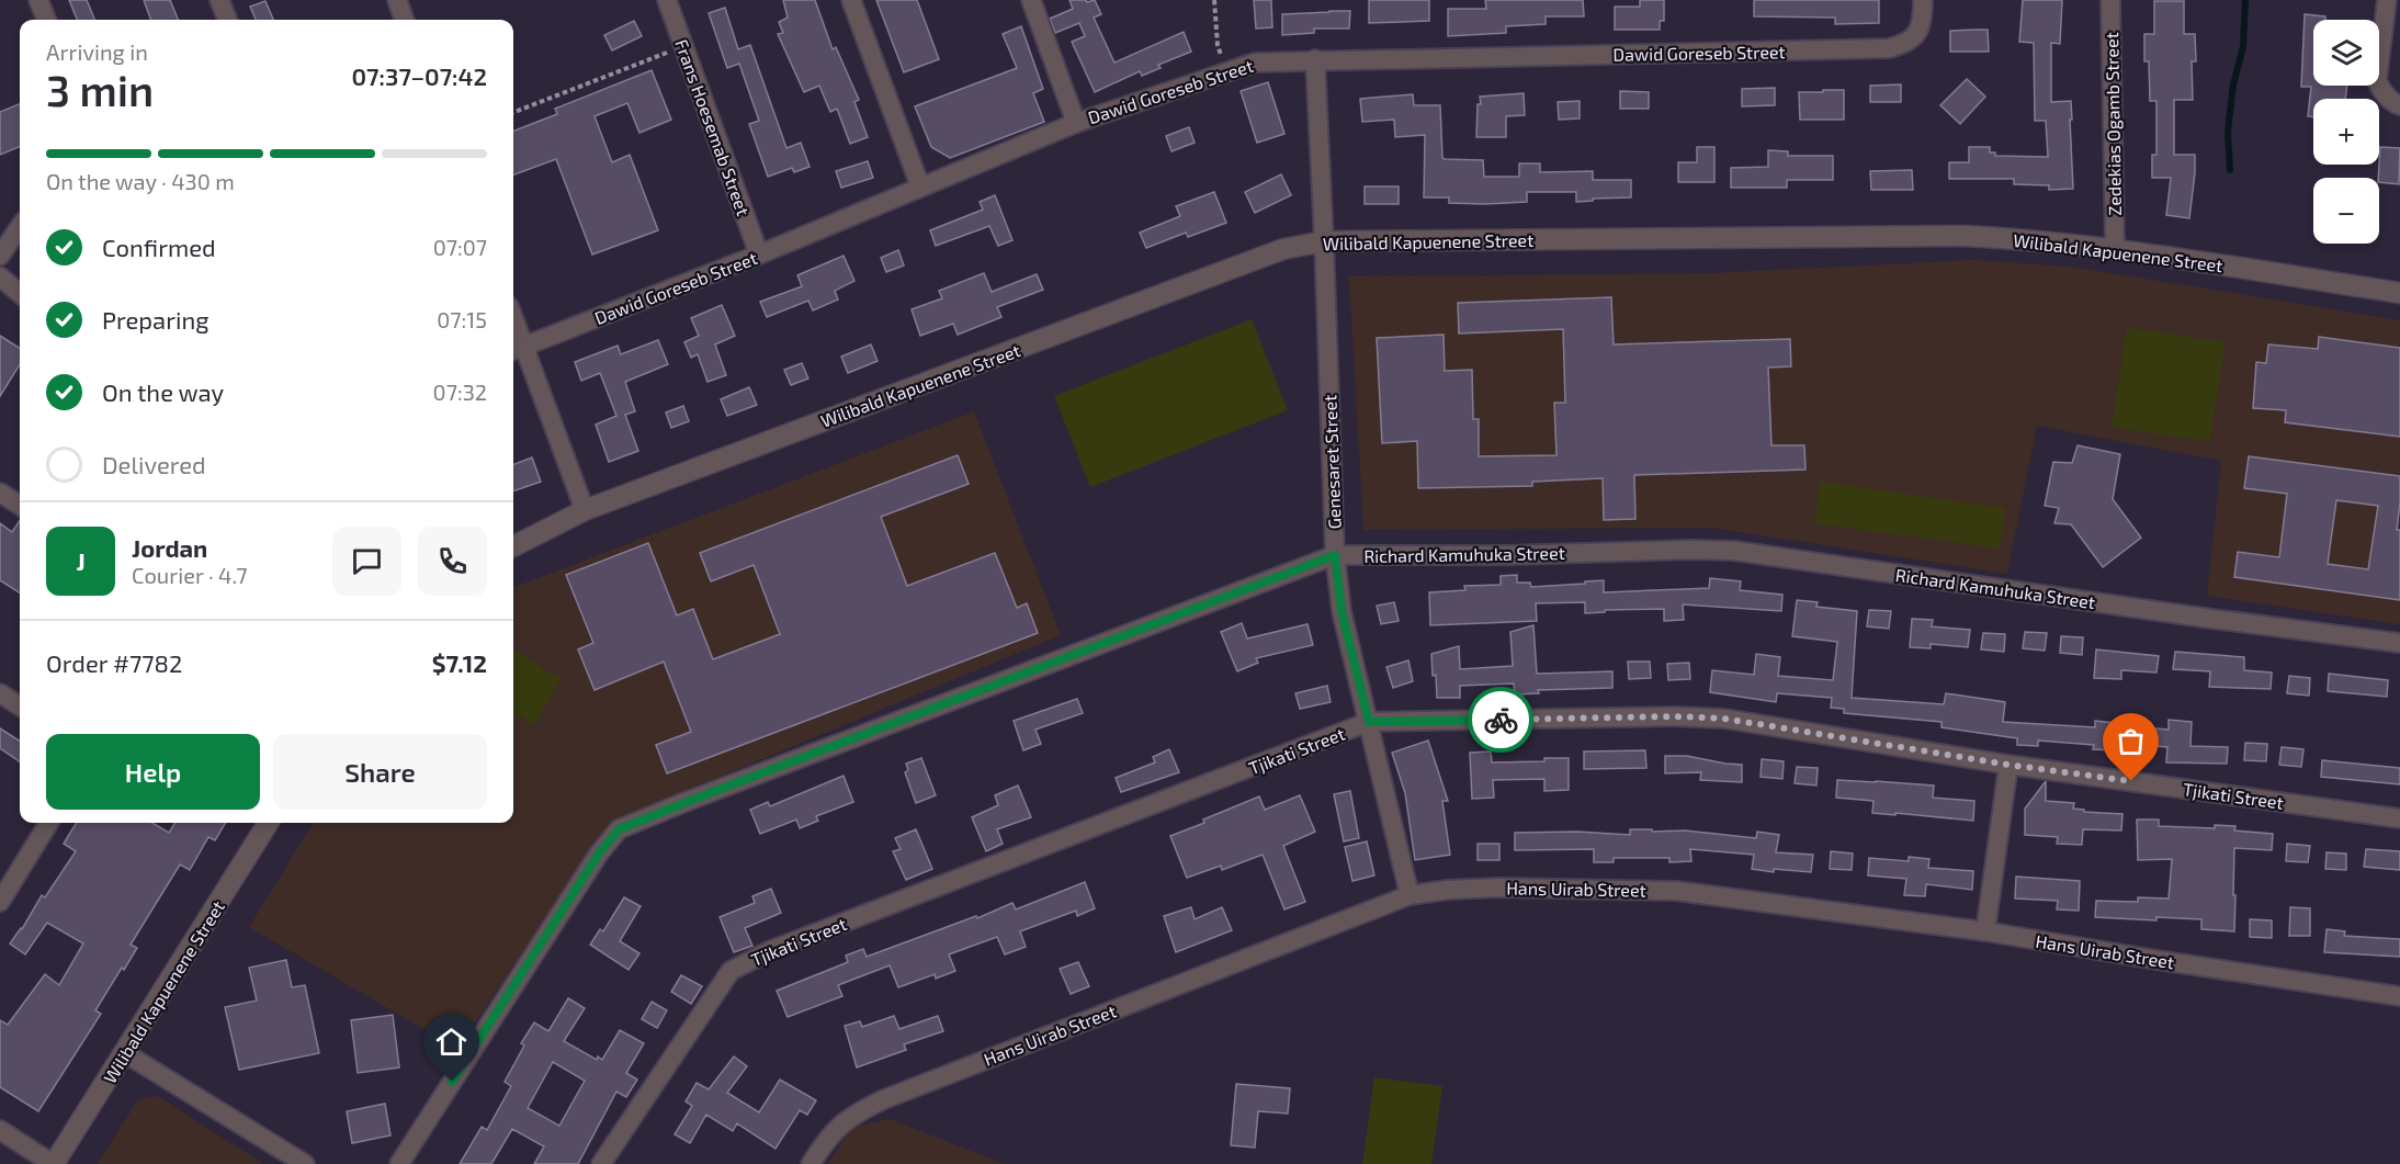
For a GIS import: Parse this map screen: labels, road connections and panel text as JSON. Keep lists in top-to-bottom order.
{
  "streets": {
    "street": [
      "Dawid Goreseb Street",
      "Zedekias Ogamb Street",
      "Frans Hoesemab Street",
      "Wilibald Kapuenene Street",
      "Genesaret Street",
      "Richard Kamuhuka Street",
      "Tjikati Street",
      "Hans Uirab Street"
    ]
  },
  "crossings": [
    ["Dawid Goreseb Street", "Frans Hoesemab Street"],
    ["Dawid Goreseb Street", "Genesaret Street"],
    ["Zedekias Ogamb Street", "Wilibald Kapuenene Street"],
    ["Wilibald Kapuenene Street", "Genesaret Street"],
    ["Genesaret Street", "Richard Kamuhuka Street"],
    ["Genesaret Street", "Tjikati Street"],
    ["Genesaret Street", "Hans Uirab Street"]
  ],
  "page": {
    "map_buttons": ["+", "−"],
    "heading": ["3 min", "Arriving in", "07:37–07:42"],
    "panel": [
      "Jordan",
      "Courier · 4.7",
      "Order #7782",
      "$7.12"
    ],
    "bar": "On the way · 430 m",
    "list": [
      ["Confirmed", "07:07"],
      ["Preparing", "07:15"],
      ["On the way", "07:32"],
      "Delivered"
    ],
    "round": "J",
    "buttons": ["Help", "Share"]
  }
}
